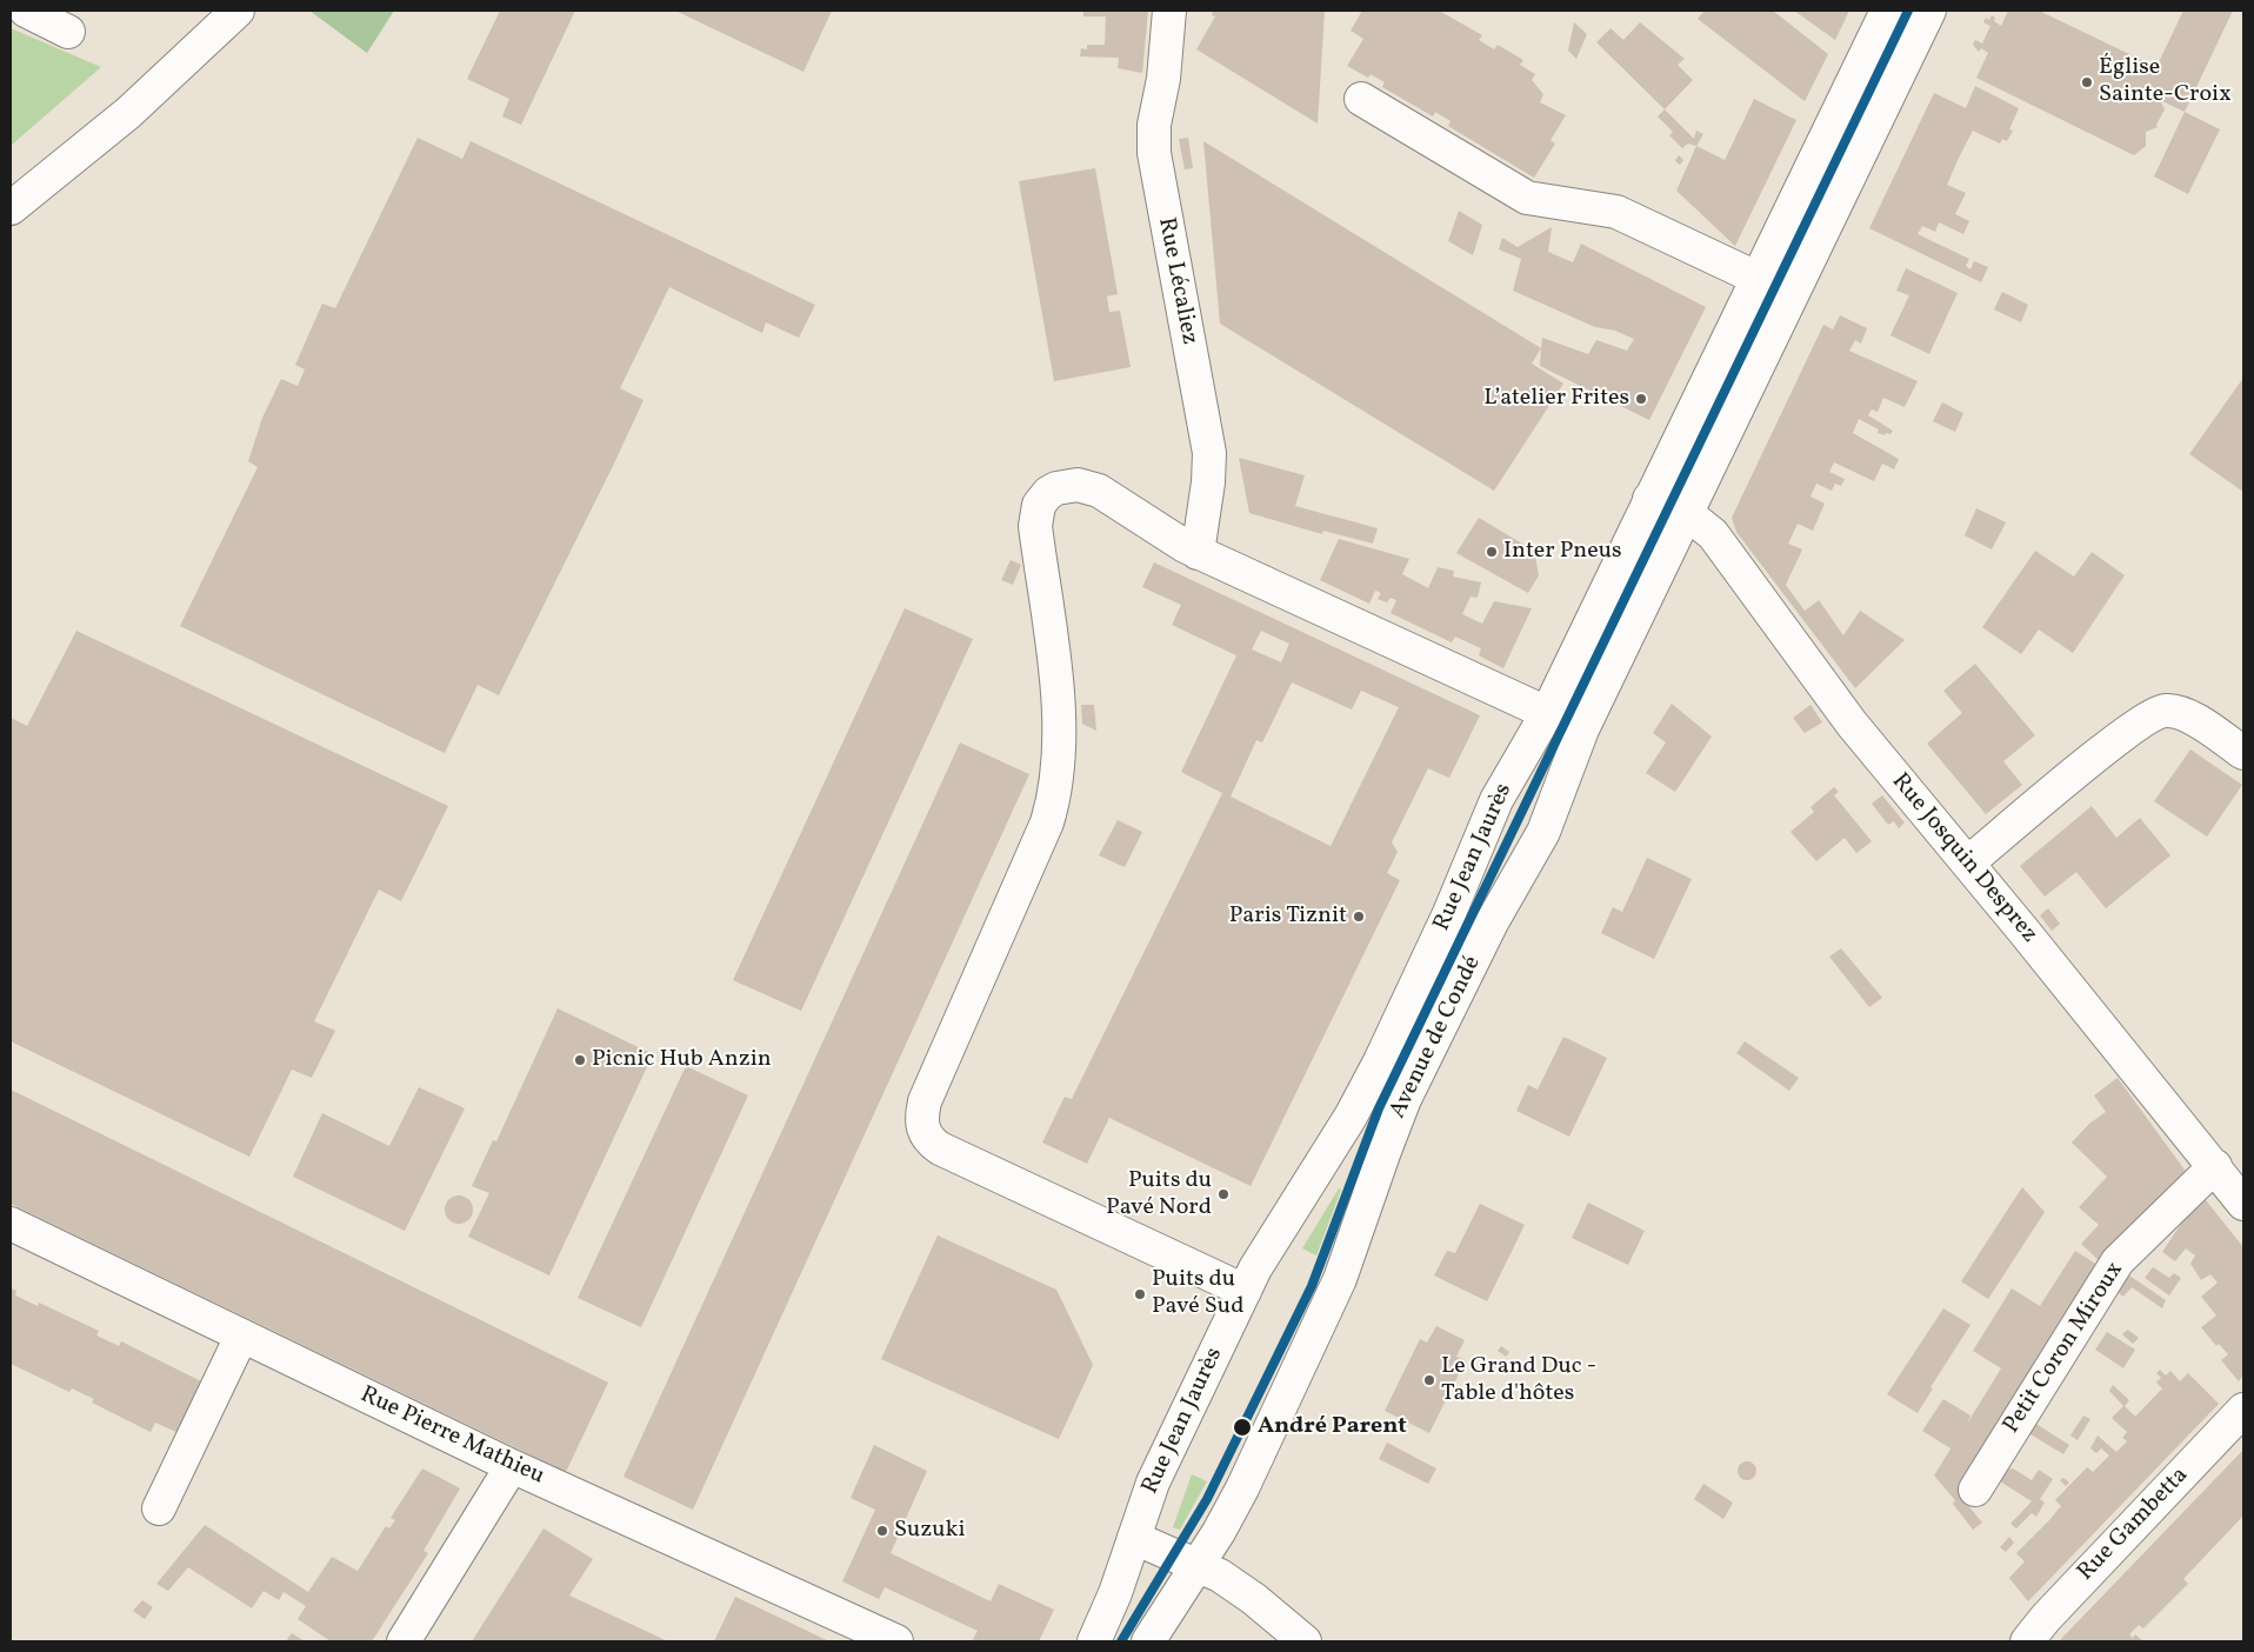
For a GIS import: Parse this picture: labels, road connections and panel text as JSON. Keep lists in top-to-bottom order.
{
  "streets": {
    "street": [
      "Rue Lécaliez",
      "Rue Jean Jaurès",
      "Rue Josquin Desprez",
      "Avenue de Condé",
      "Petit Coron Miroux",
      "Rue Pierre Mathieu",
      "Rue Gambetta"
    ]
  },
  "crossings": [
    ["Rue Josquin Desprez", "Avenue de Condé"],
    ["Rue Josquin Desprez", "Petit Coron Miroux"]
  ],
  "places": [
    "Église Sainte-Croix",
    "L’atelier Frites",
    "Inter Pneus",
    "Paris Tiznit",
    "Picnic Hub Anzin",
    "Puits du Pavé Nord",
    "Puits du Pavé Sud",
    "Le Grand Duc - Table d'hôtes",
    "André Parent",
    "Suzuki"
  ]
}
